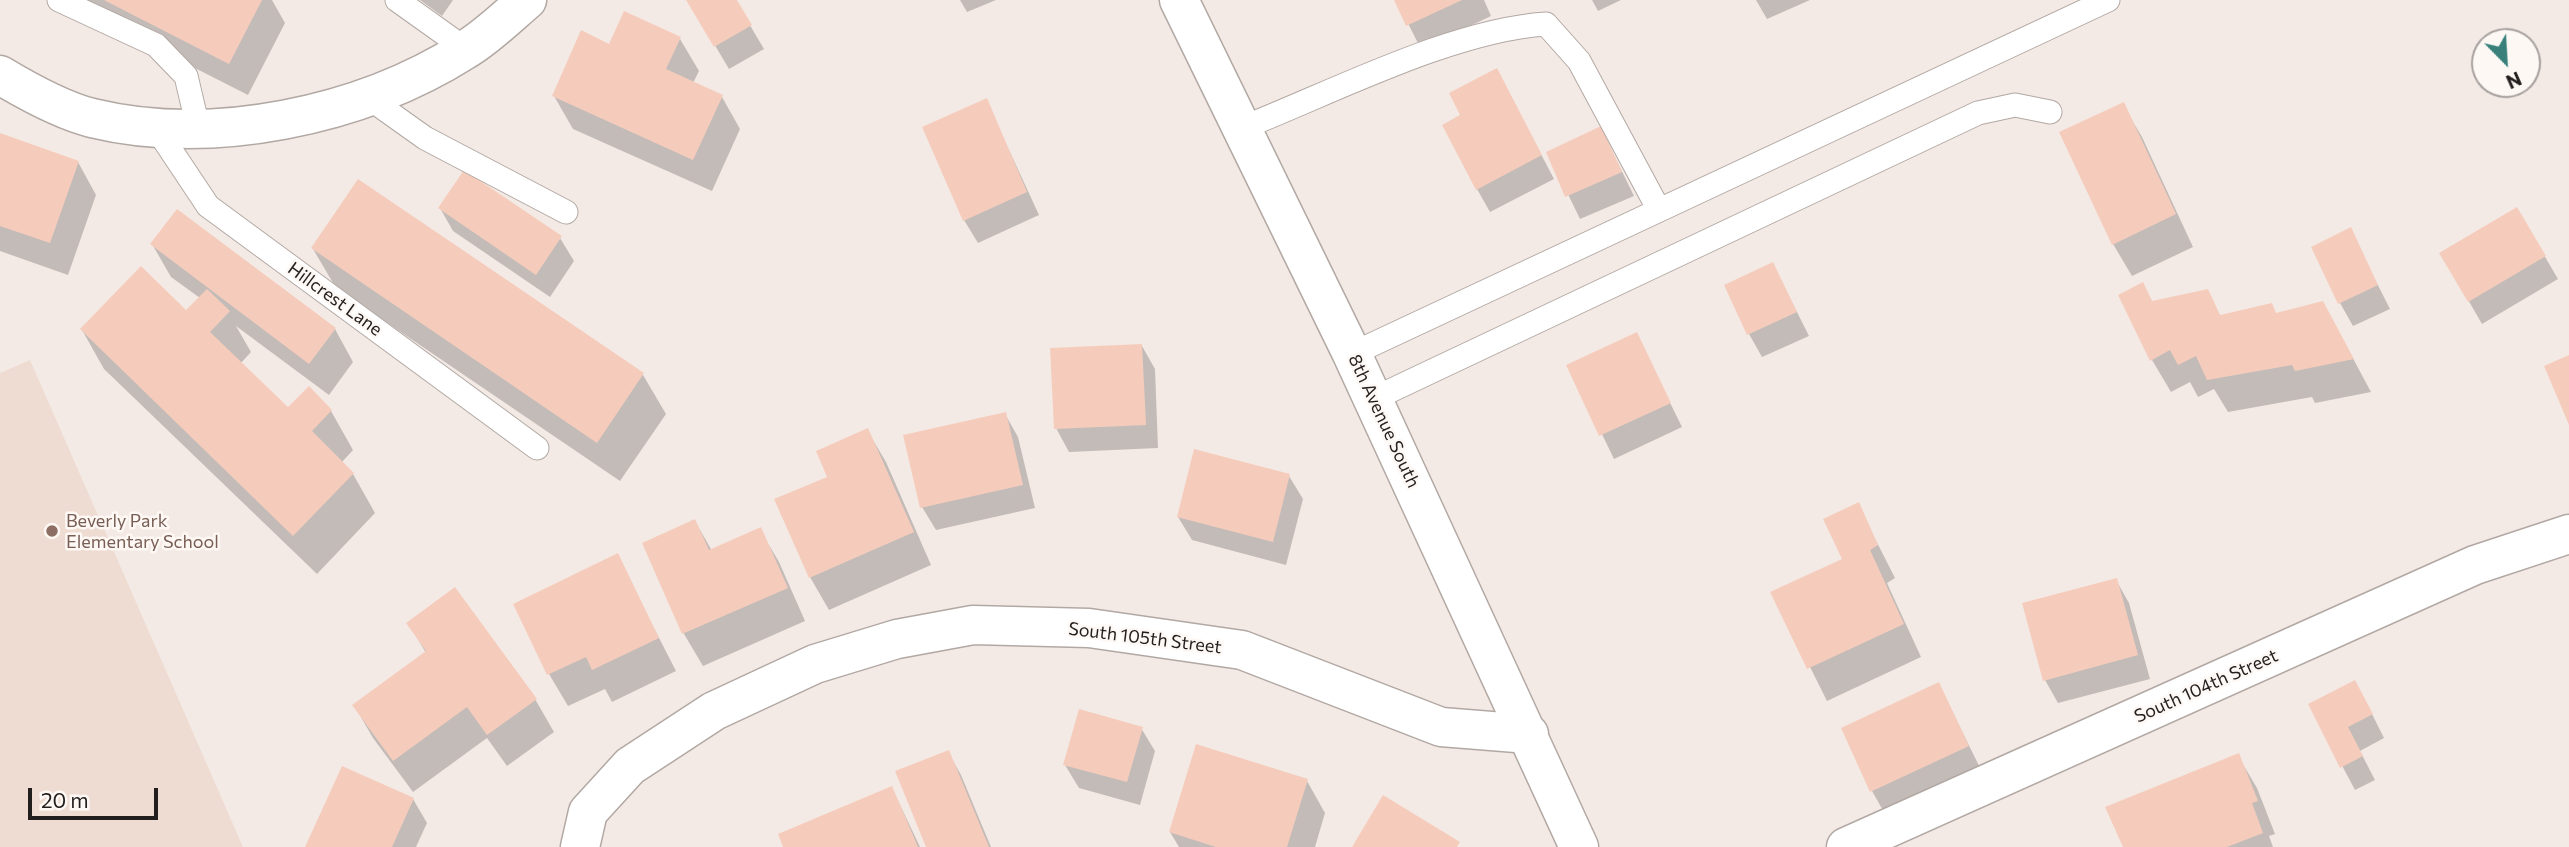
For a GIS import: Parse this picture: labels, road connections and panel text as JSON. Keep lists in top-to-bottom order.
{
  "streets": {
    "street": ["8th Avenue South", "South 105th Street", "South 104th Street"],
    "lane": ["Hillcrest Lane"]
  },
  "crossings": [
    ["8th Avenue South", "South 105th Street"]
  ],
  "places": ["Beverly Park Elementary School"],
  "scale_bar": "20 m",
  "north": "bottom right"
}
